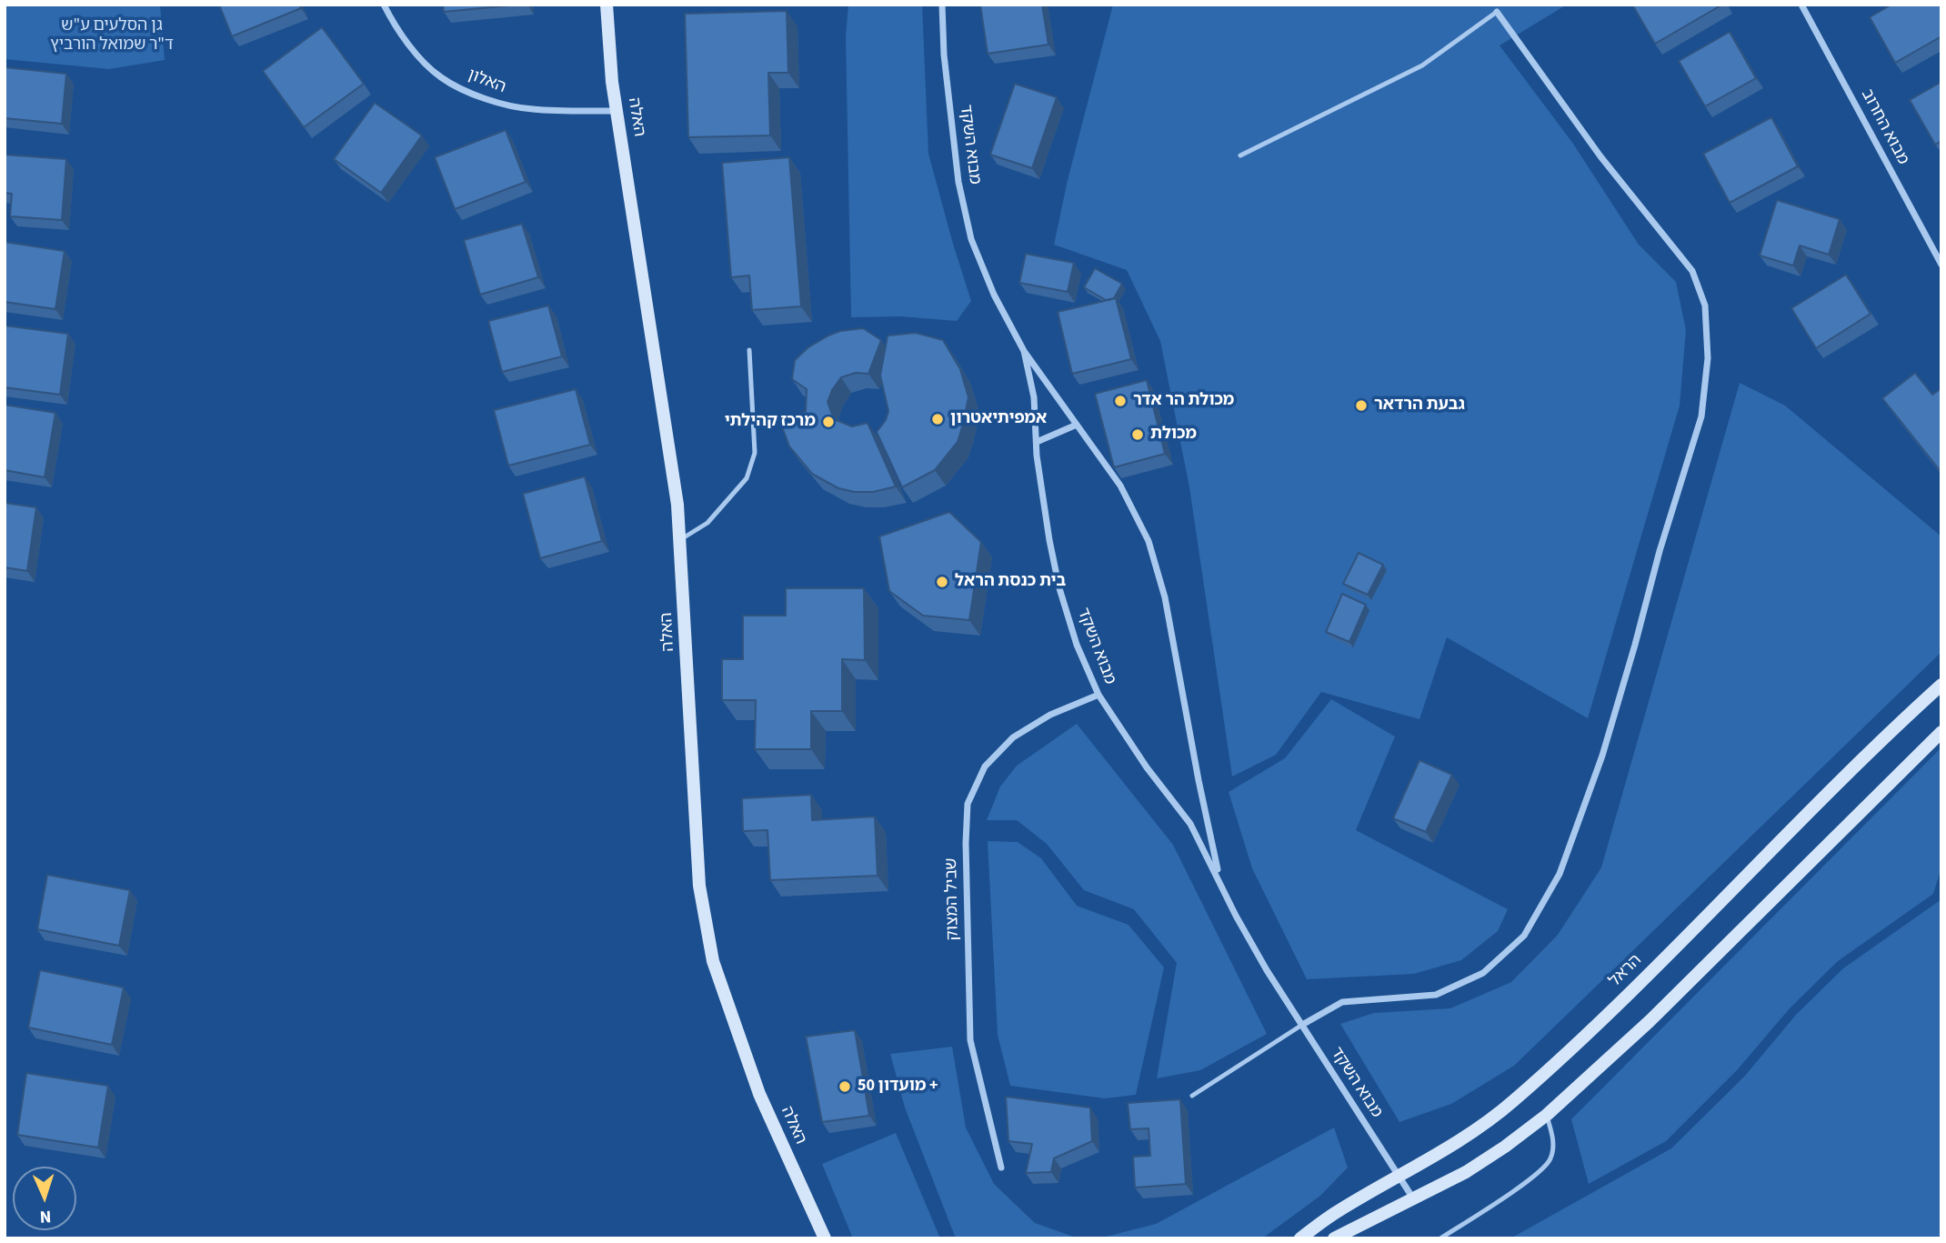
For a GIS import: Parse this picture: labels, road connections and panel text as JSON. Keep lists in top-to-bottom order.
{
  "streets": {
    "main road": ["האלה", "הראל"],
    "street": [
      "האלון",
      "מבוא החרוב",
      "מבוא השקד",
      "שביל המצוק"
    ]
  },
  "crossings": [
    ["האלון", "האלה"],
    ["מבוא השקד", "שביל המצוק"],
    ["מבוא השקד", "הראל"]
  ],
  "parks": ["גן הסלעים ע\"ש ד\"ר שמואל הורביץ"],
  "places": [
    "מכולת הר אדר",
    "גבעת הרדאר",
    "אמפיתיאטרון",
    "מרכז קהילתי",
    "מכולת",
    "בית כנסת הראל",
    "מועדון 50 +"
  ],
  "north": "bottom"
}
